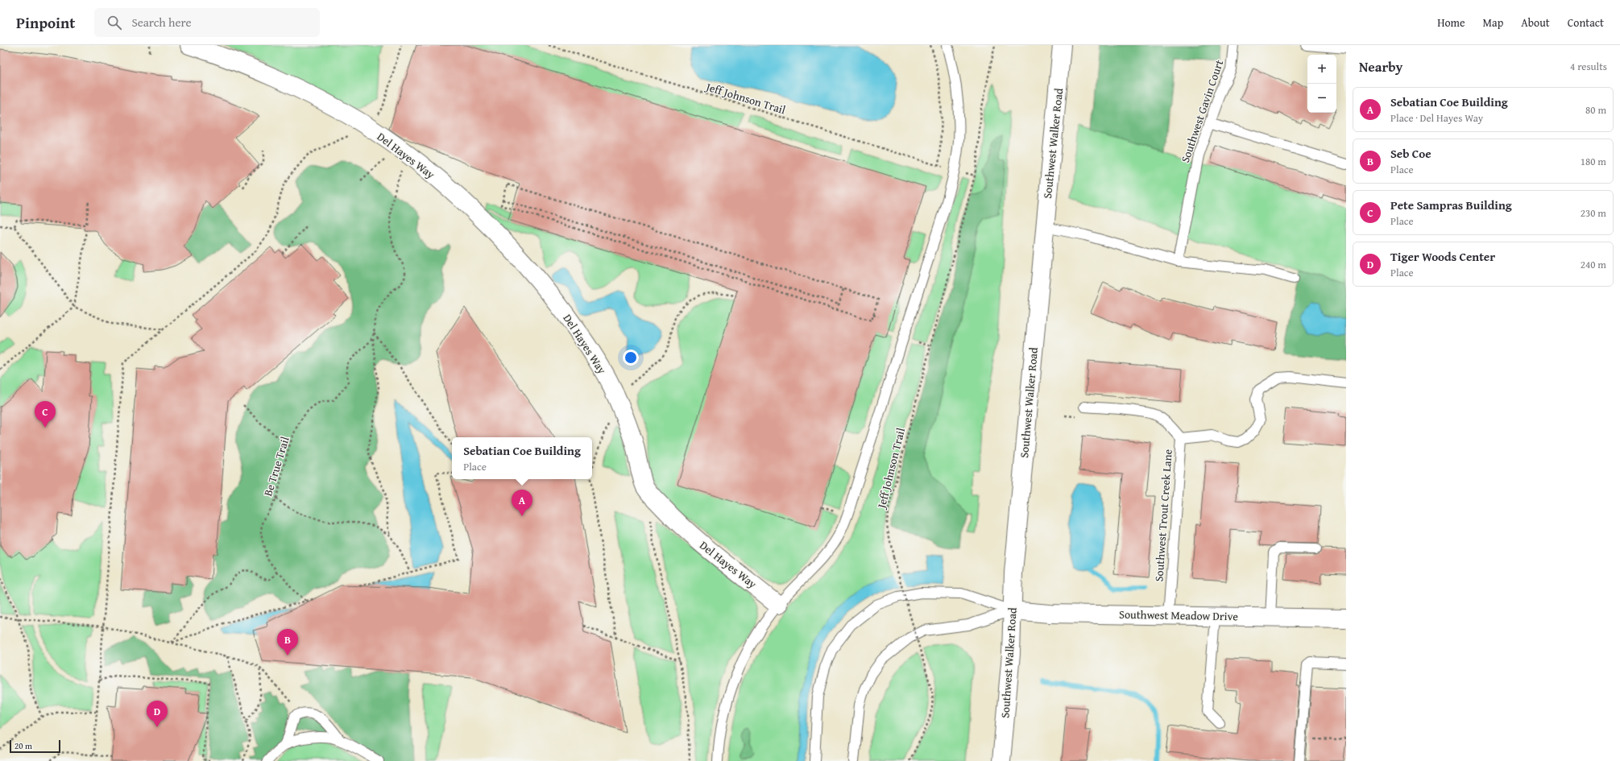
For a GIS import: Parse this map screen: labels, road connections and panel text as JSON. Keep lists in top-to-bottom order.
{
  "streets": {
    "street": ["Southwest Walker Road", "Del Hayes Way", "Southwest Meadow Drive"],
    "lane": ["Southwest Gavin Court", "Southwest Trout Creek Lane"],
    "path": ["Jeff Johnson Trail", "Be True Trail"]
  },
  "crossings": [
    ["Southwest Walker Road", "Southwest Meadow Drive"],
    ["Del Hayes Way", "Be True Trail"],
    ["Southwest Trout Creek Lane", "Southwest Meadow Drive"]
  ],
  "scale_bar": "20 m",
  "page": {
    "header": "Pinpoint",
    "search": "Search here",
    "nav": [
      "Home",
      "Map",
      "About",
      "Contact"
    ],
    "heading": ["Nearby", "4 results"],
    "map_buttons": ["+", "−"],
    "list": [
      {
        "mark": "A",
        "name": "Sebatian Coe Building",
        "note": "Place · Del Hayes Way",
        "value": "80 m"
      },
      {
        "mark": "B",
        "name": "Seb Coe",
        "note": "Place",
        "value": "180 m"
      },
      {
        "mark": "C",
        "name": "Pete Sampras Building",
        "note": "Place",
        "value": "230 m"
      },
      {
        "mark": "D",
        "name": "Tiger Woods Center",
        "note": "Place",
        "value": "240 m"
      }
    ],
    "pins": [
      "C",
      "A",
      "B",
      "D"
    ],
    "popup": ["Sebatian Coe Building", "Place"],
    "scale": "20 m"
  }
}
